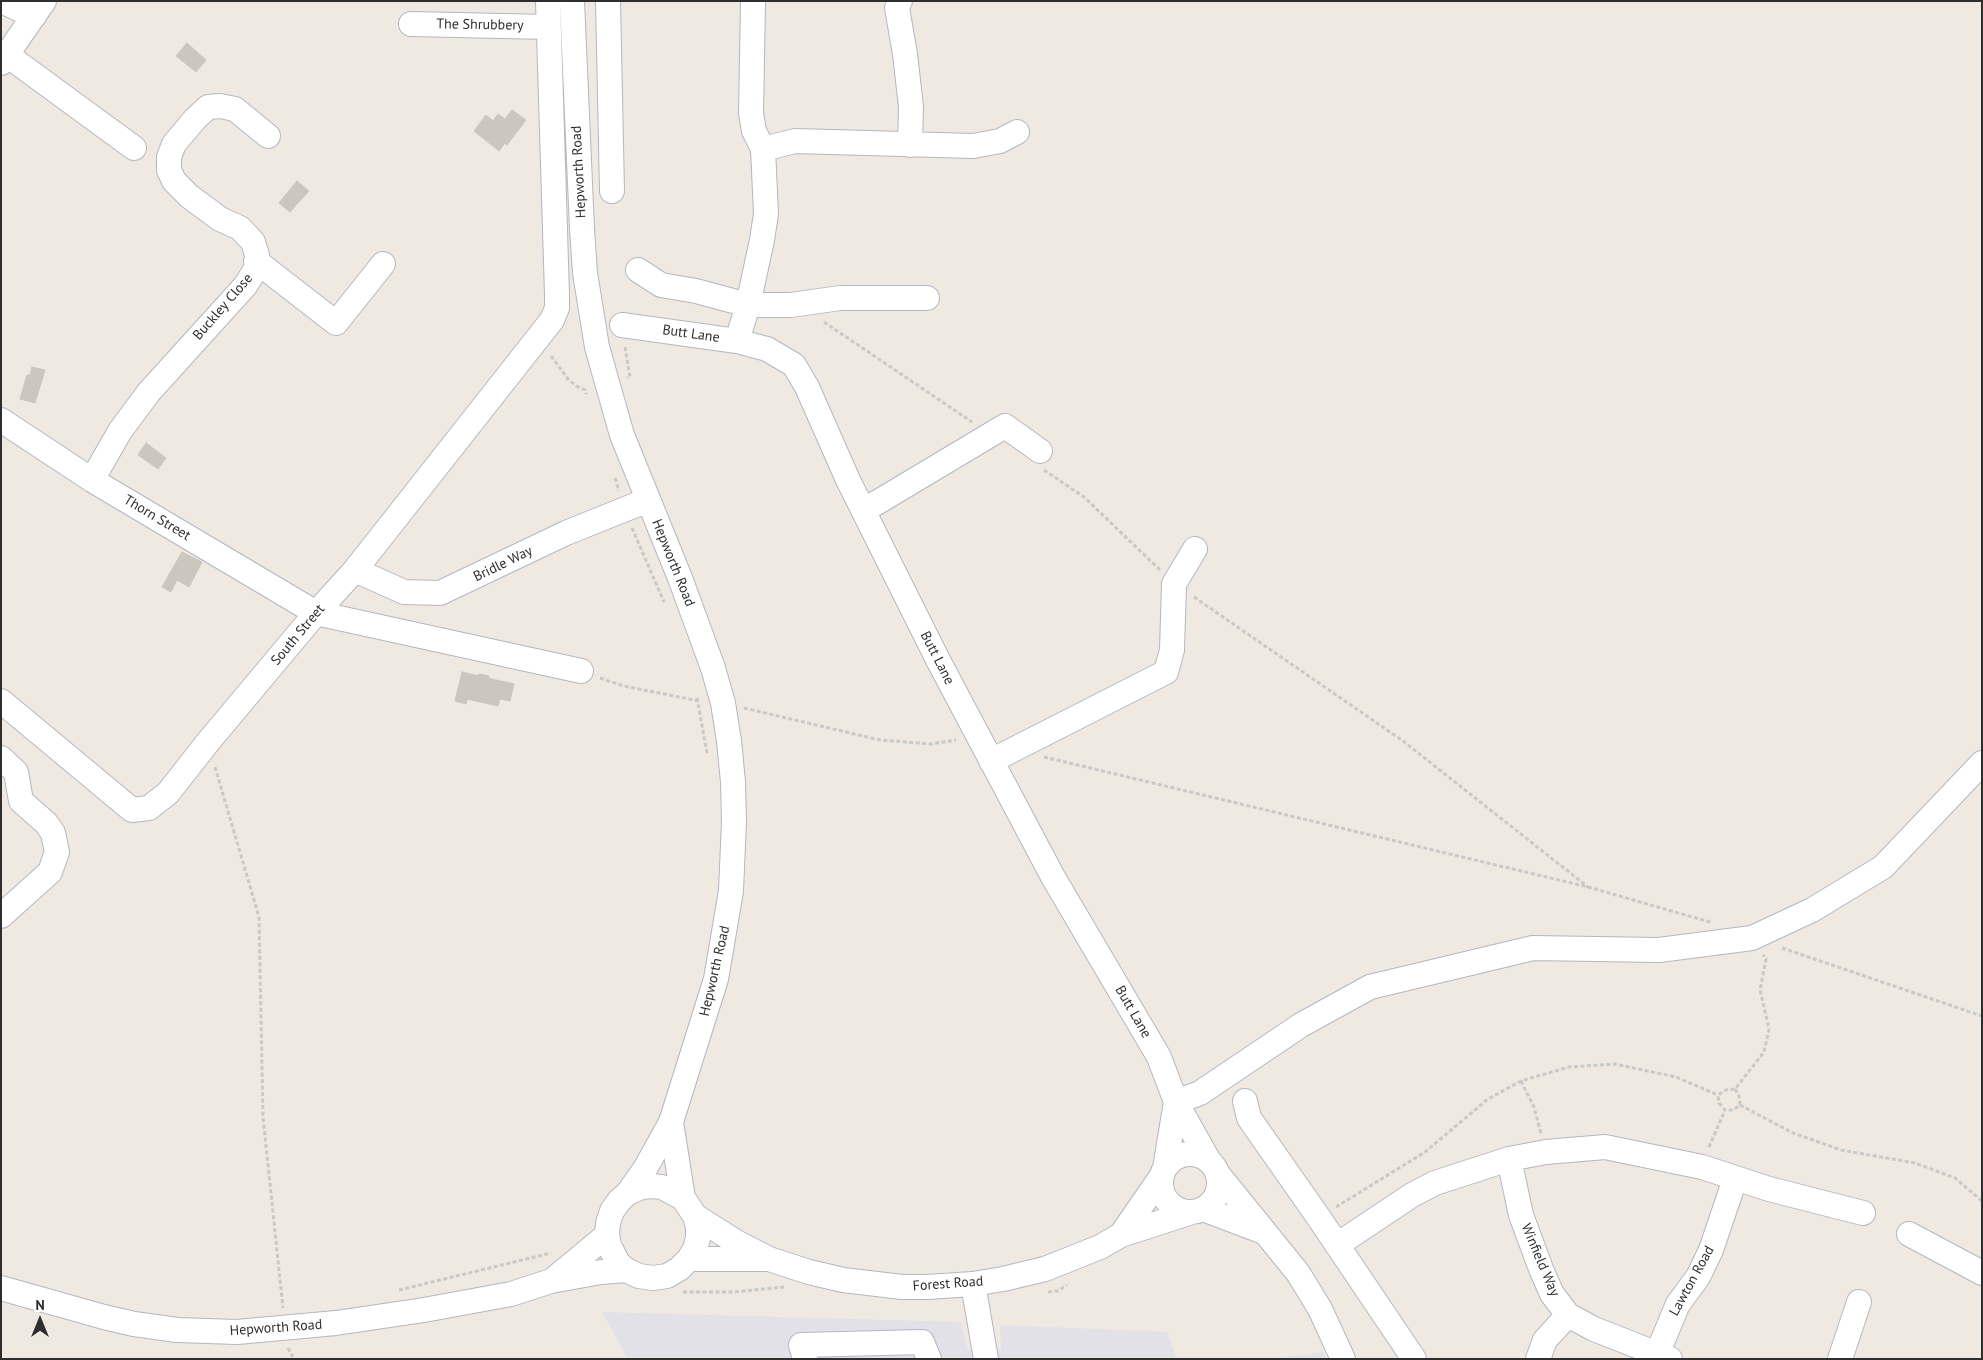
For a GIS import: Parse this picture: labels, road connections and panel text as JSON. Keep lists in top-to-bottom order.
{
  "streets": {
    "street": [
      "The Shrubbery",
      "Hepworth Road",
      "Buckley Close",
      "Butt Lane",
      "Thorn Street",
      "Bridle Way",
      "South Street",
      "Winfield Way",
      "Lawton Road",
      "Forest Road"
    ]
  },
  "crossings": [
    ["The Shrubbery", "South Street"],
    ["Hepworth Road", "Bridle Way"],
    ["Hepworth Road", "Forest Road"],
    ["Buckley Close", "Thorn Street"],
    ["Butt Lane", "Forest Road"],
    ["Thorn Street", "South Street"],
    ["Bridle Way", "South Street"],
    ["Winfield Way", "Lawton Road"]
  ],
  "north": "top"
}
